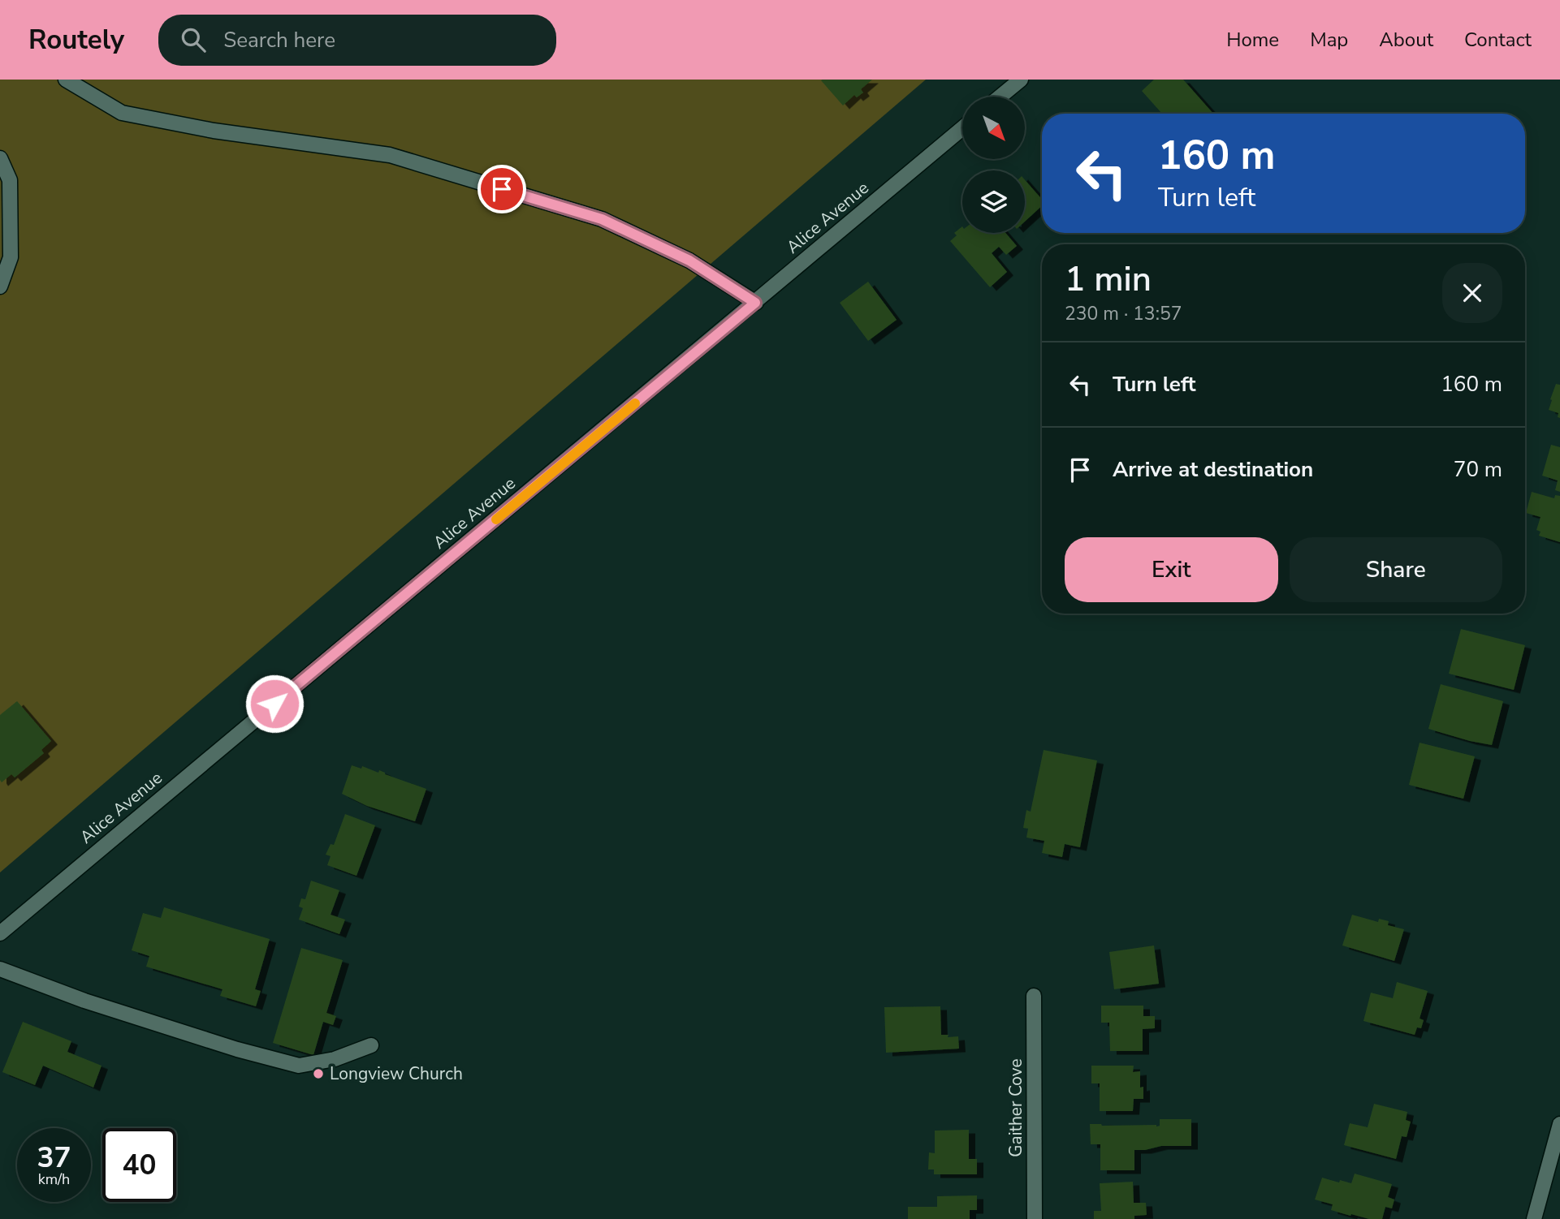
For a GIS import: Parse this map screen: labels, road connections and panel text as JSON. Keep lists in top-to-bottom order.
{
  "streets": {
    "street": ["Alice Avenue", "Gaither Cove"]
  },
  "places": ["Longview Church"],
  "north": "bottom right",
  "page": {
    "header": "Routely",
    "search": "Search here",
    "nav": [
      "Home",
      "Map",
      "About",
      "Contact"
    ],
    "turn": ["160 m", "Turn left"],
    "heading": ["1 min", "230 m · 13:57"],
    "list": [
      {
        "name": "Turn left",
        "value": "160 m"
      },
      {
        "name": "Arrive at destination",
        "value": "70 m"
      }
    ],
    "buttons": ["Exit", "Share"],
    "speed": "37 km/h",
    "limit": "40"
  }
}
